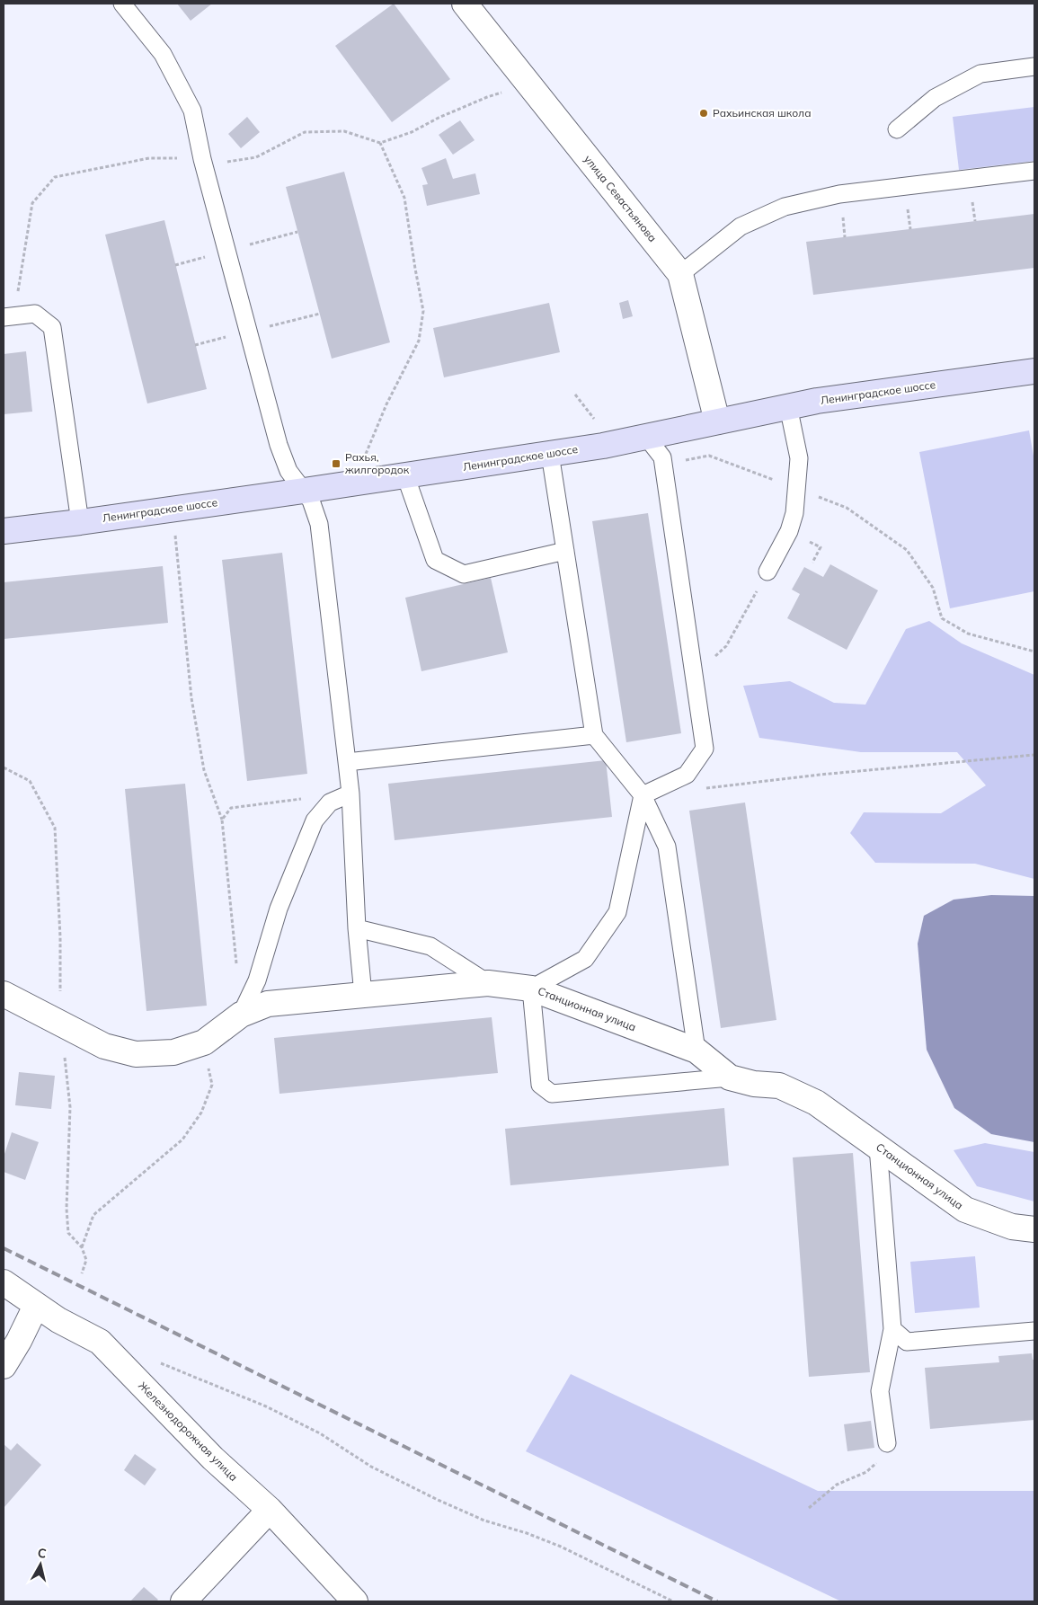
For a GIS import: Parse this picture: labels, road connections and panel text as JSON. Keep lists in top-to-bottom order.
{
  "streets": {
    "street": [
      "улица Севастьянова",
      "Ленинградское шоссе",
      "Станционная улица",
      "Железнодорожная улица"
    ]
  },
  "crossings": [
    ["улица Севастьянова", "Ленинградское шоссе"]
  ],
  "places": {
    "other": ["Рахьинская школа"],
    "transit": ["Рахья, жилгородок"]
  },
  "north": "top"
}
